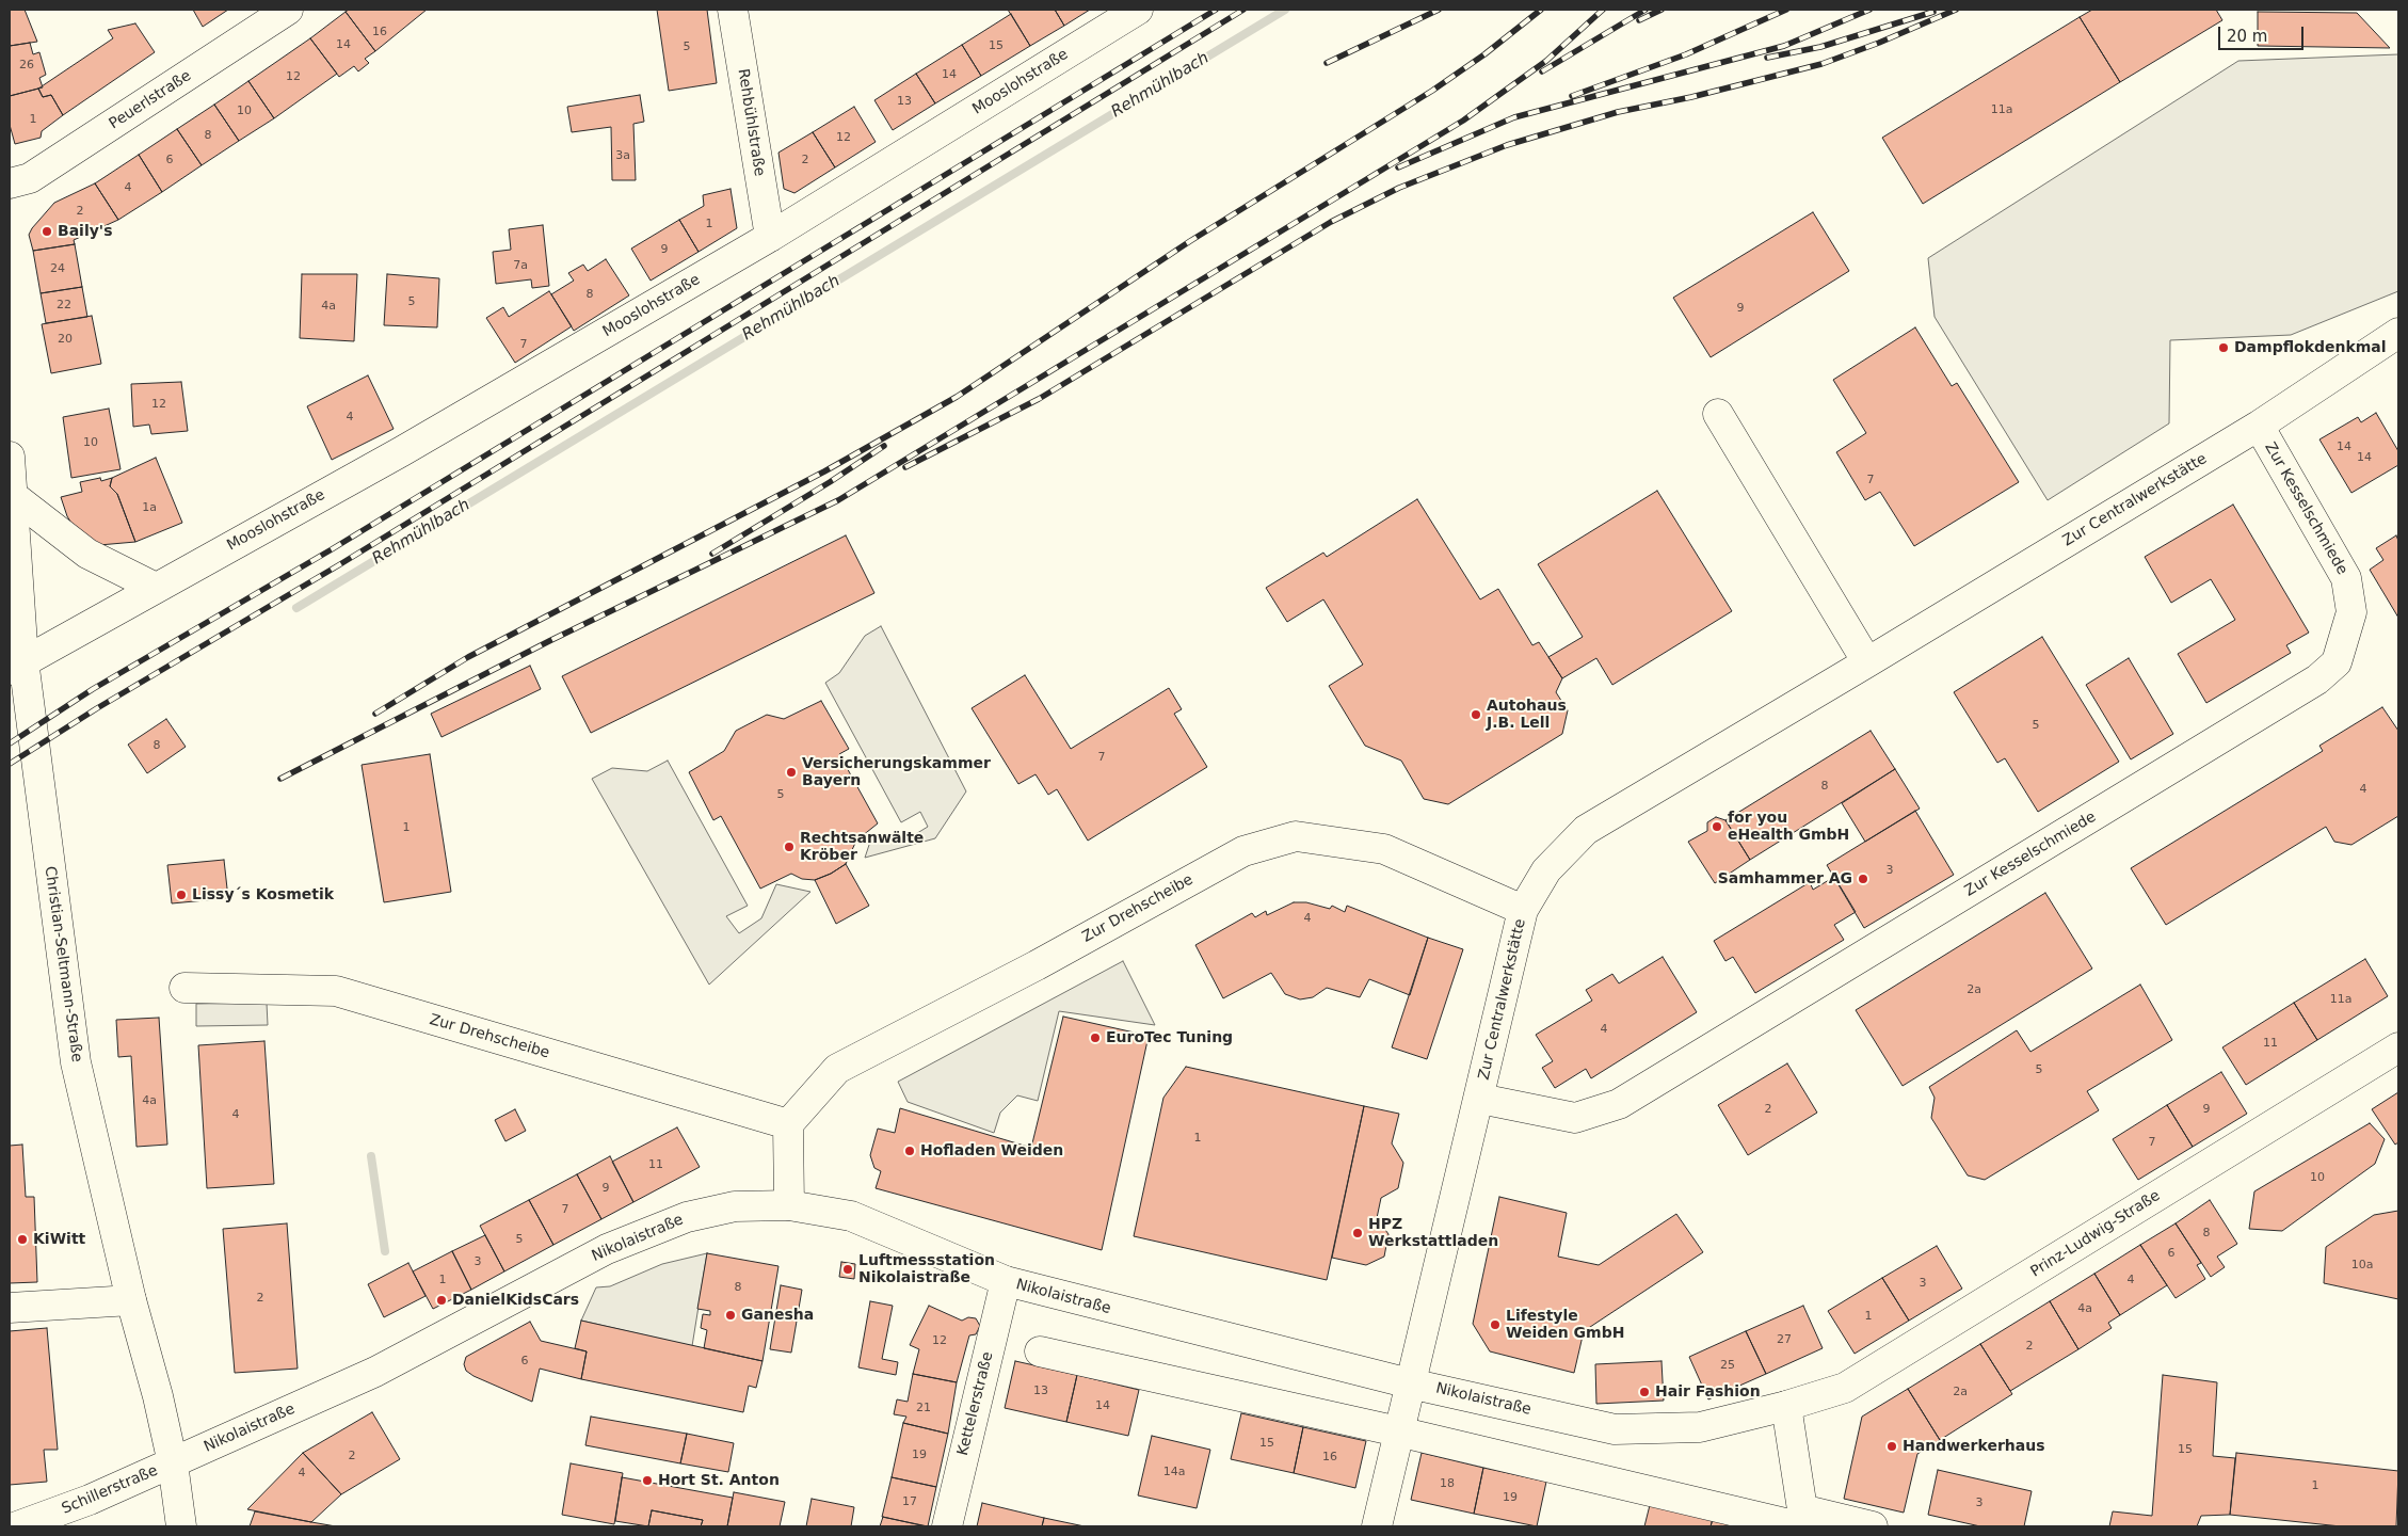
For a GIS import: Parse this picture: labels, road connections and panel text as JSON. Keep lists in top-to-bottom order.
{
  "streets": {
    "street": [
      "Mooslohstraße",
      "Peuerlstraße",
      "Rehbühlstraße",
      "Zur Centralwerkstätte",
      "Zur Kesselschmiede",
      "Zur Drehscheibe",
      "Christian-Seltmann-Straße",
      "Prinz-Ludwig-Straße",
      "Nikolaistraße",
      "Kettelerstraße",
      "Schillerstraße"
    ]
  },
  "crossings": [
    ["Mooslohstraße", "Rehbühlstraße"],
    ["Mooslohstraße", "Christian-Seltmann-Straße"],
    ["Zur Centralwerkstätte", "Zur Kesselschmiede"],
    ["Zur Centralwerkstätte", "Zur Drehscheibe"],
    ["Zur Centralwerkstätte", "Nikolaistraße"],
    ["Christian-Seltmann-Straße", "Nikolaistraße"],
    ["Christian-Seltmann-Straße", "Schillerstraße"],
    ["Prinz-Ludwig-Straße", "Nikolaistraße"],
    ["Nikolaistraße", "Kettelerstraße"],
    ["Nikolaistraße", "Schillerstraße"]
  ],
  "water": ["Rehmühlbach"],
  "places": [
    "Baily's",
    "Dampflokdenkmal",
    "Autohaus J.B. Lell",
    "Versicherungskammer Bayern",
    "for you eHealth GmbH",
    "Rechtsanwälte Kröber",
    "Samhammer AG",
    "Lissy´s Kosmetik",
    "EuroTec Tuning",
    "Hofladen Weiden",
    "HPZ Werkstattladen",
    "KiWitt",
    "Luftmessstation Nikolaistraße",
    "DanielKidsCars",
    "Ganesha",
    "Lifestyle Weiden GmbH",
    "Hair Fashion",
    "Handwerkerhaus",
    "Hort St. Anton"
  ],
  "house_numbers": [
    "16",
    "14",
    "15",
    "5",
    "26",
    "14",
    "12",
    "13",
    "11a",
    "10",
    "1",
    "8",
    "12",
    "3a",
    "6",
    "2",
    "4",
    "2",
    "1",
    "9",
    "7a",
    "24",
    "8",
    "5",
    "22",
    "4a",
    "9",
    "20",
    "7",
    "12",
    "4",
    "10",
    "14",
    "14",
    "7",
    "1a",
    "5",
    "8",
    "7",
    "8",
    "4",
    "5",
    "1",
    "3",
    "4",
    "2a",
    "11a",
    "4",
    "11",
    "5",
    "4a",
    "2",
    "9",
    "4",
    "1",
    "7",
    "11",
    "10",
    "9",
    "7",
    "8",
    "5",
    "6",
    "3",
    "10a",
    "1",
    "4",
    "3",
    "8",
    "2",
    "4a",
    "1",
    "27",
    "12",
    "2",
    "6",
    "25",
    "13",
    "2a",
    "14",
    "21",
    "15",
    "15",
    "19",
    "2",
    "16",
    "14a",
    "4",
    "18",
    "1",
    "19",
    "17",
    "3"
  ],
  "scale_bar": "20 m"
}
